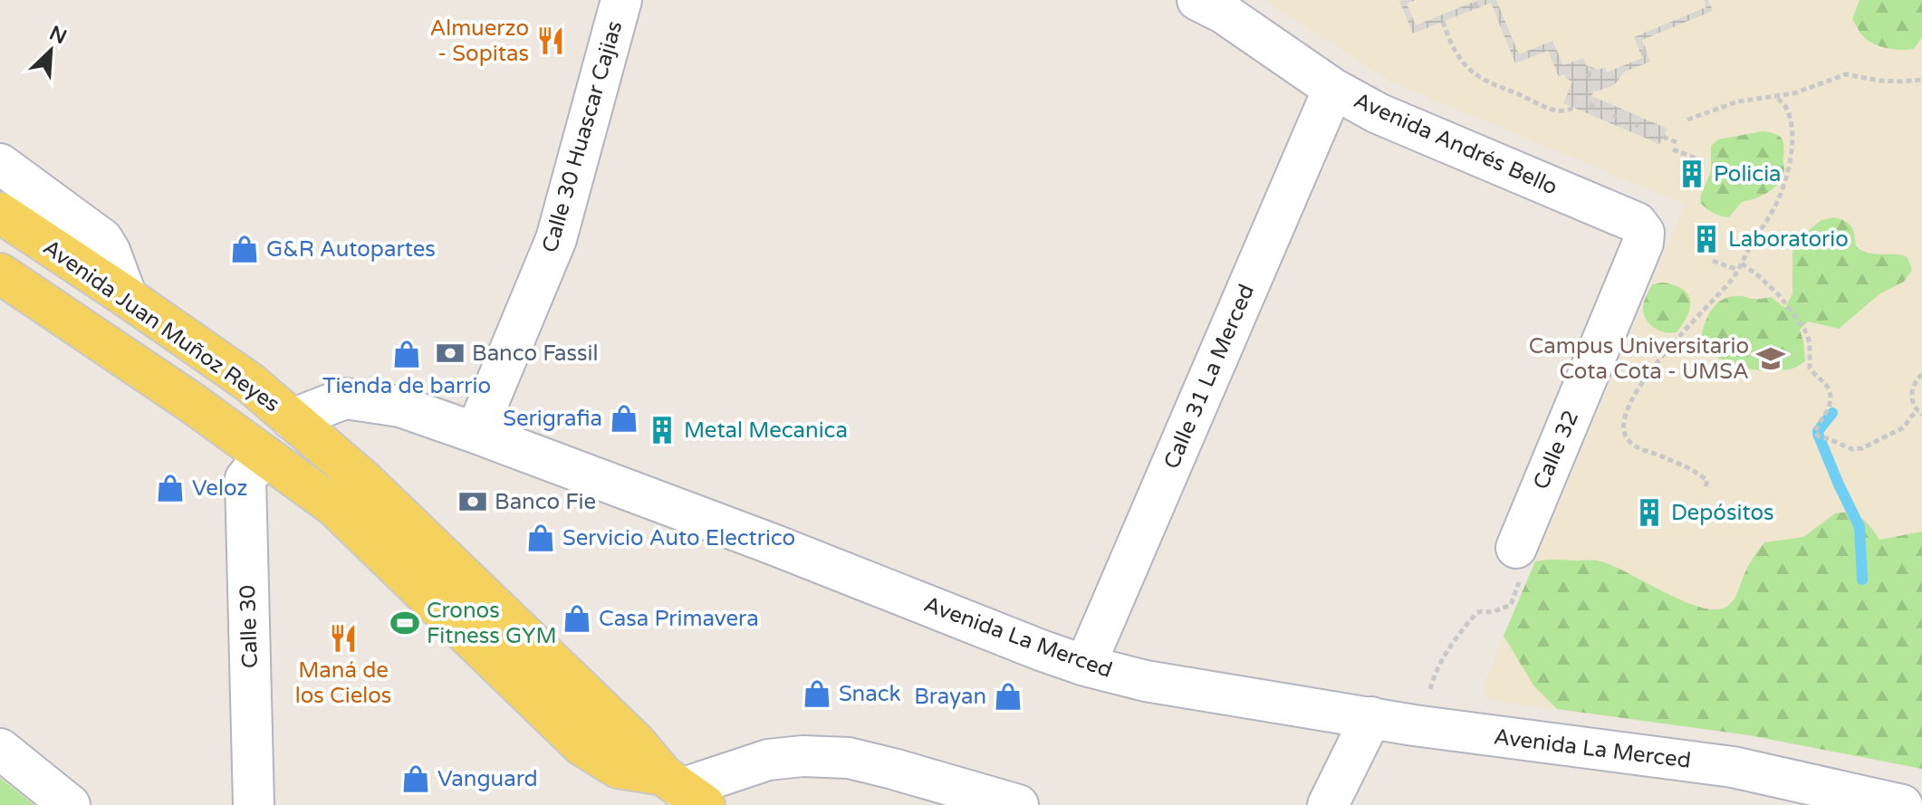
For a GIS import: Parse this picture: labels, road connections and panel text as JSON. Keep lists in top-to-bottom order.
{
  "streets": {
    "main road": ["Avenida Juan Muñoz Reyes"],
    "street": [
      "Calle 30 Huascar Cajias",
      "Avenida Andrés Bello",
      "Calle 31 La Merced",
      "Calle 32",
      "Calle 30",
      "Avenida La Merced"
    ]
  },
  "crossings": [
    ["Calle 30 Huascar Cajias", "Avenida La Merced"],
    ["Avenida Andrés Bello", "Calle 31 La Merced"],
    ["Avenida Andrés Bello", "Calle 32"],
    ["Avenida Juan Muñoz Reyes", "Calle 30"],
    ["Avenida Juan Muñoz Reyes", "Avenida La Merced"],
    ["Calle 31 La Merced", "Avenida La Merced"]
  ],
  "places": {
    "restaurant": ["Almuerzo - Sopitas", "Maná de los Cielos"],
    "building": [
      "Policia",
      "Laboratorio",
      "Metal Mecanica",
      "Depósitos"
    ],
    "shop": [
      "G&R Autopartes",
      "Tienda de barrio",
      "Serigrafia",
      "Veloz",
      "Servicio Auto Electrico",
      "Casa Primavera",
      "Snack",
      "Brayan",
      "Vanguard"
    ],
    "bank": ["Banco Fassil", "Banco Fie"],
    "school or university": ["Campus Universitario Cota Cota - UMSA"],
    "sports": ["Cronos Fitness GYM"]
  },
  "north": "top right"
}
